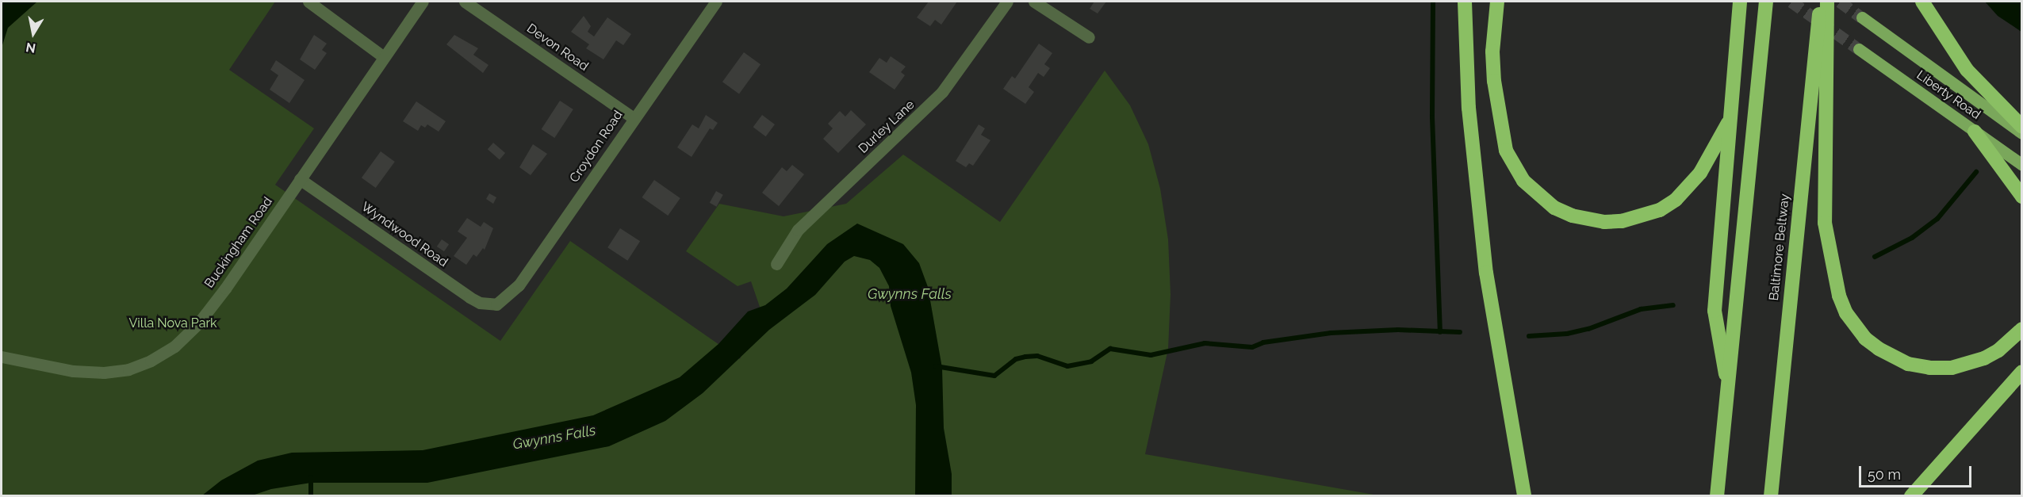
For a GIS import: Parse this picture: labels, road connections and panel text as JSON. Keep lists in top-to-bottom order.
{
  "streets": {
    "highway": ["Baltimore Beltway"],
    "main road": ["Liberty Road"],
    "street": [
      "Devon Road",
      "Durley Lane",
      "Croydon Road",
      "Wyndwood Road",
      "Buckingham Road"
    ]
  },
  "crossings": [
    ["Devon Road", "Croydon Road"],
    ["Croydon Road", "Wyndwood Road"],
    ["Wyndwood Road", "Buckingham Road"]
  ],
  "water": ["Gwynns Falls"],
  "parks": ["Villa Nova Park"],
  "scale_bar": "50 m",
  "north": "bottom"
}
